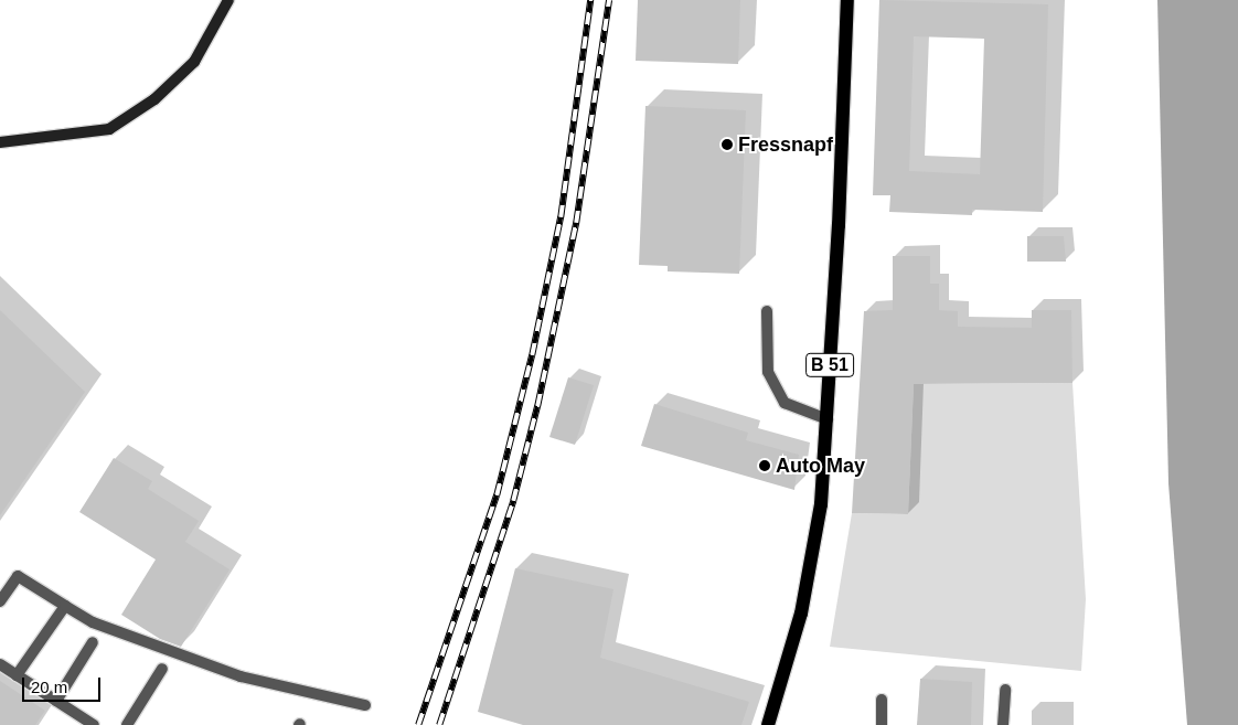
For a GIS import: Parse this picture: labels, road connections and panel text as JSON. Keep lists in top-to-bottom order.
{
  "streets": {
    "main road": ["B 51"]
  },
  "places": ["Fressnapf", "Auto May"],
  "scale_bar": "20 m"
}
